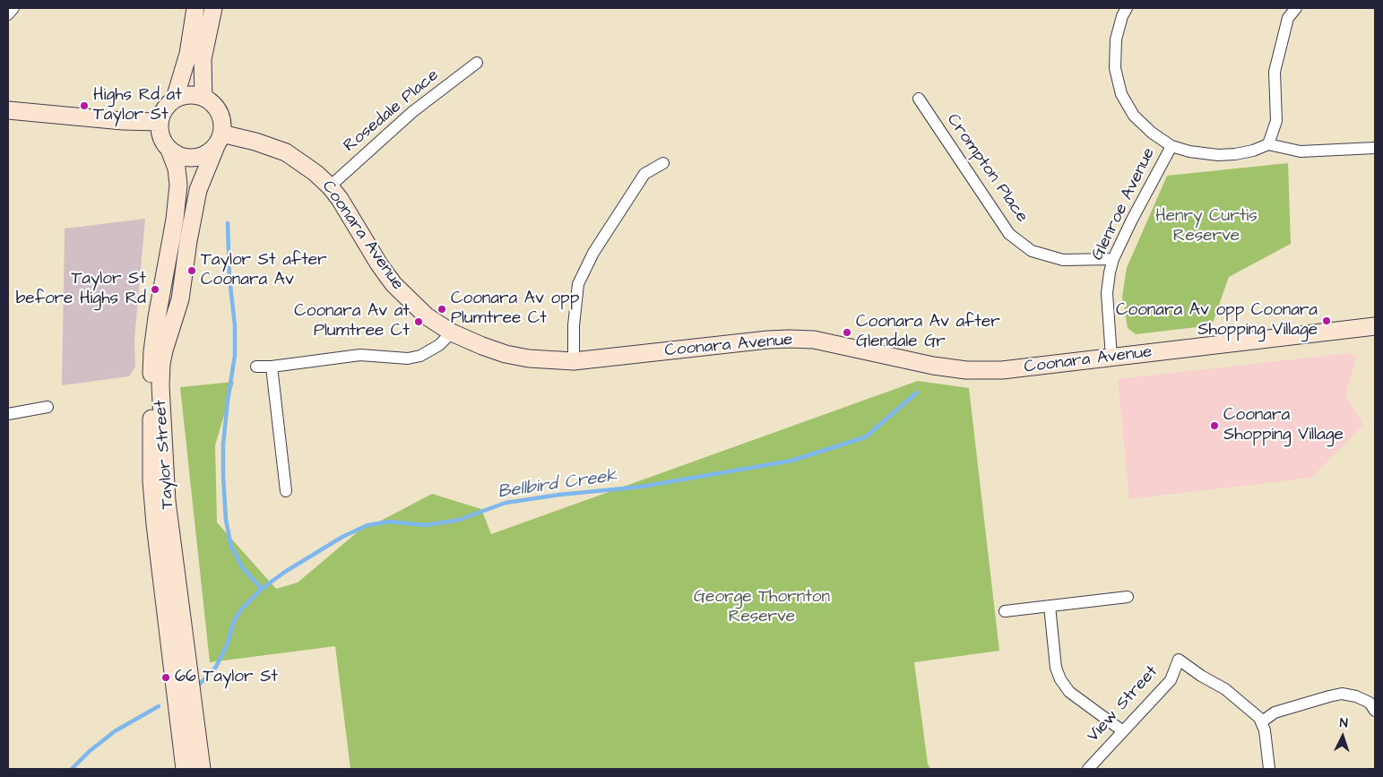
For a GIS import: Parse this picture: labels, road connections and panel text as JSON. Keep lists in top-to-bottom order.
{
  "streets": {
    "street": [
      "Rosedale Place",
      "Crompton Place",
      "Glenroe Avenue",
      "Coonara Avenue",
      "Taylor Street",
      "View Street"
    ]
  },
  "crossings": [
    ["Rosedale Place", "Coonara Avenue"],
    ["Crompton Place", "Glenroe Avenue"],
    ["Glenroe Avenue", "Coonara Avenue"],
    ["Coonara Avenue", "Taylor Street"]
  ],
  "water": ["Bellbird Creek"],
  "parks": ["Henry Curtis Reserve", "George Thornton Reserve"],
  "places": [
    "Highs Rd at Taylor St",
    "Taylor St after Coonara Av",
    "Taylor St before Highs Rd",
    "Coonara Av opp Plumtree Ct",
    "Coonara Av opp Coonara Shopping Village",
    "Coonara Av at Plumtree Ct",
    "Coonara Av after Glendale Gr",
    "Coonara Shopping Village",
    "66 Taylor St"
  ],
  "north": "top"
}
